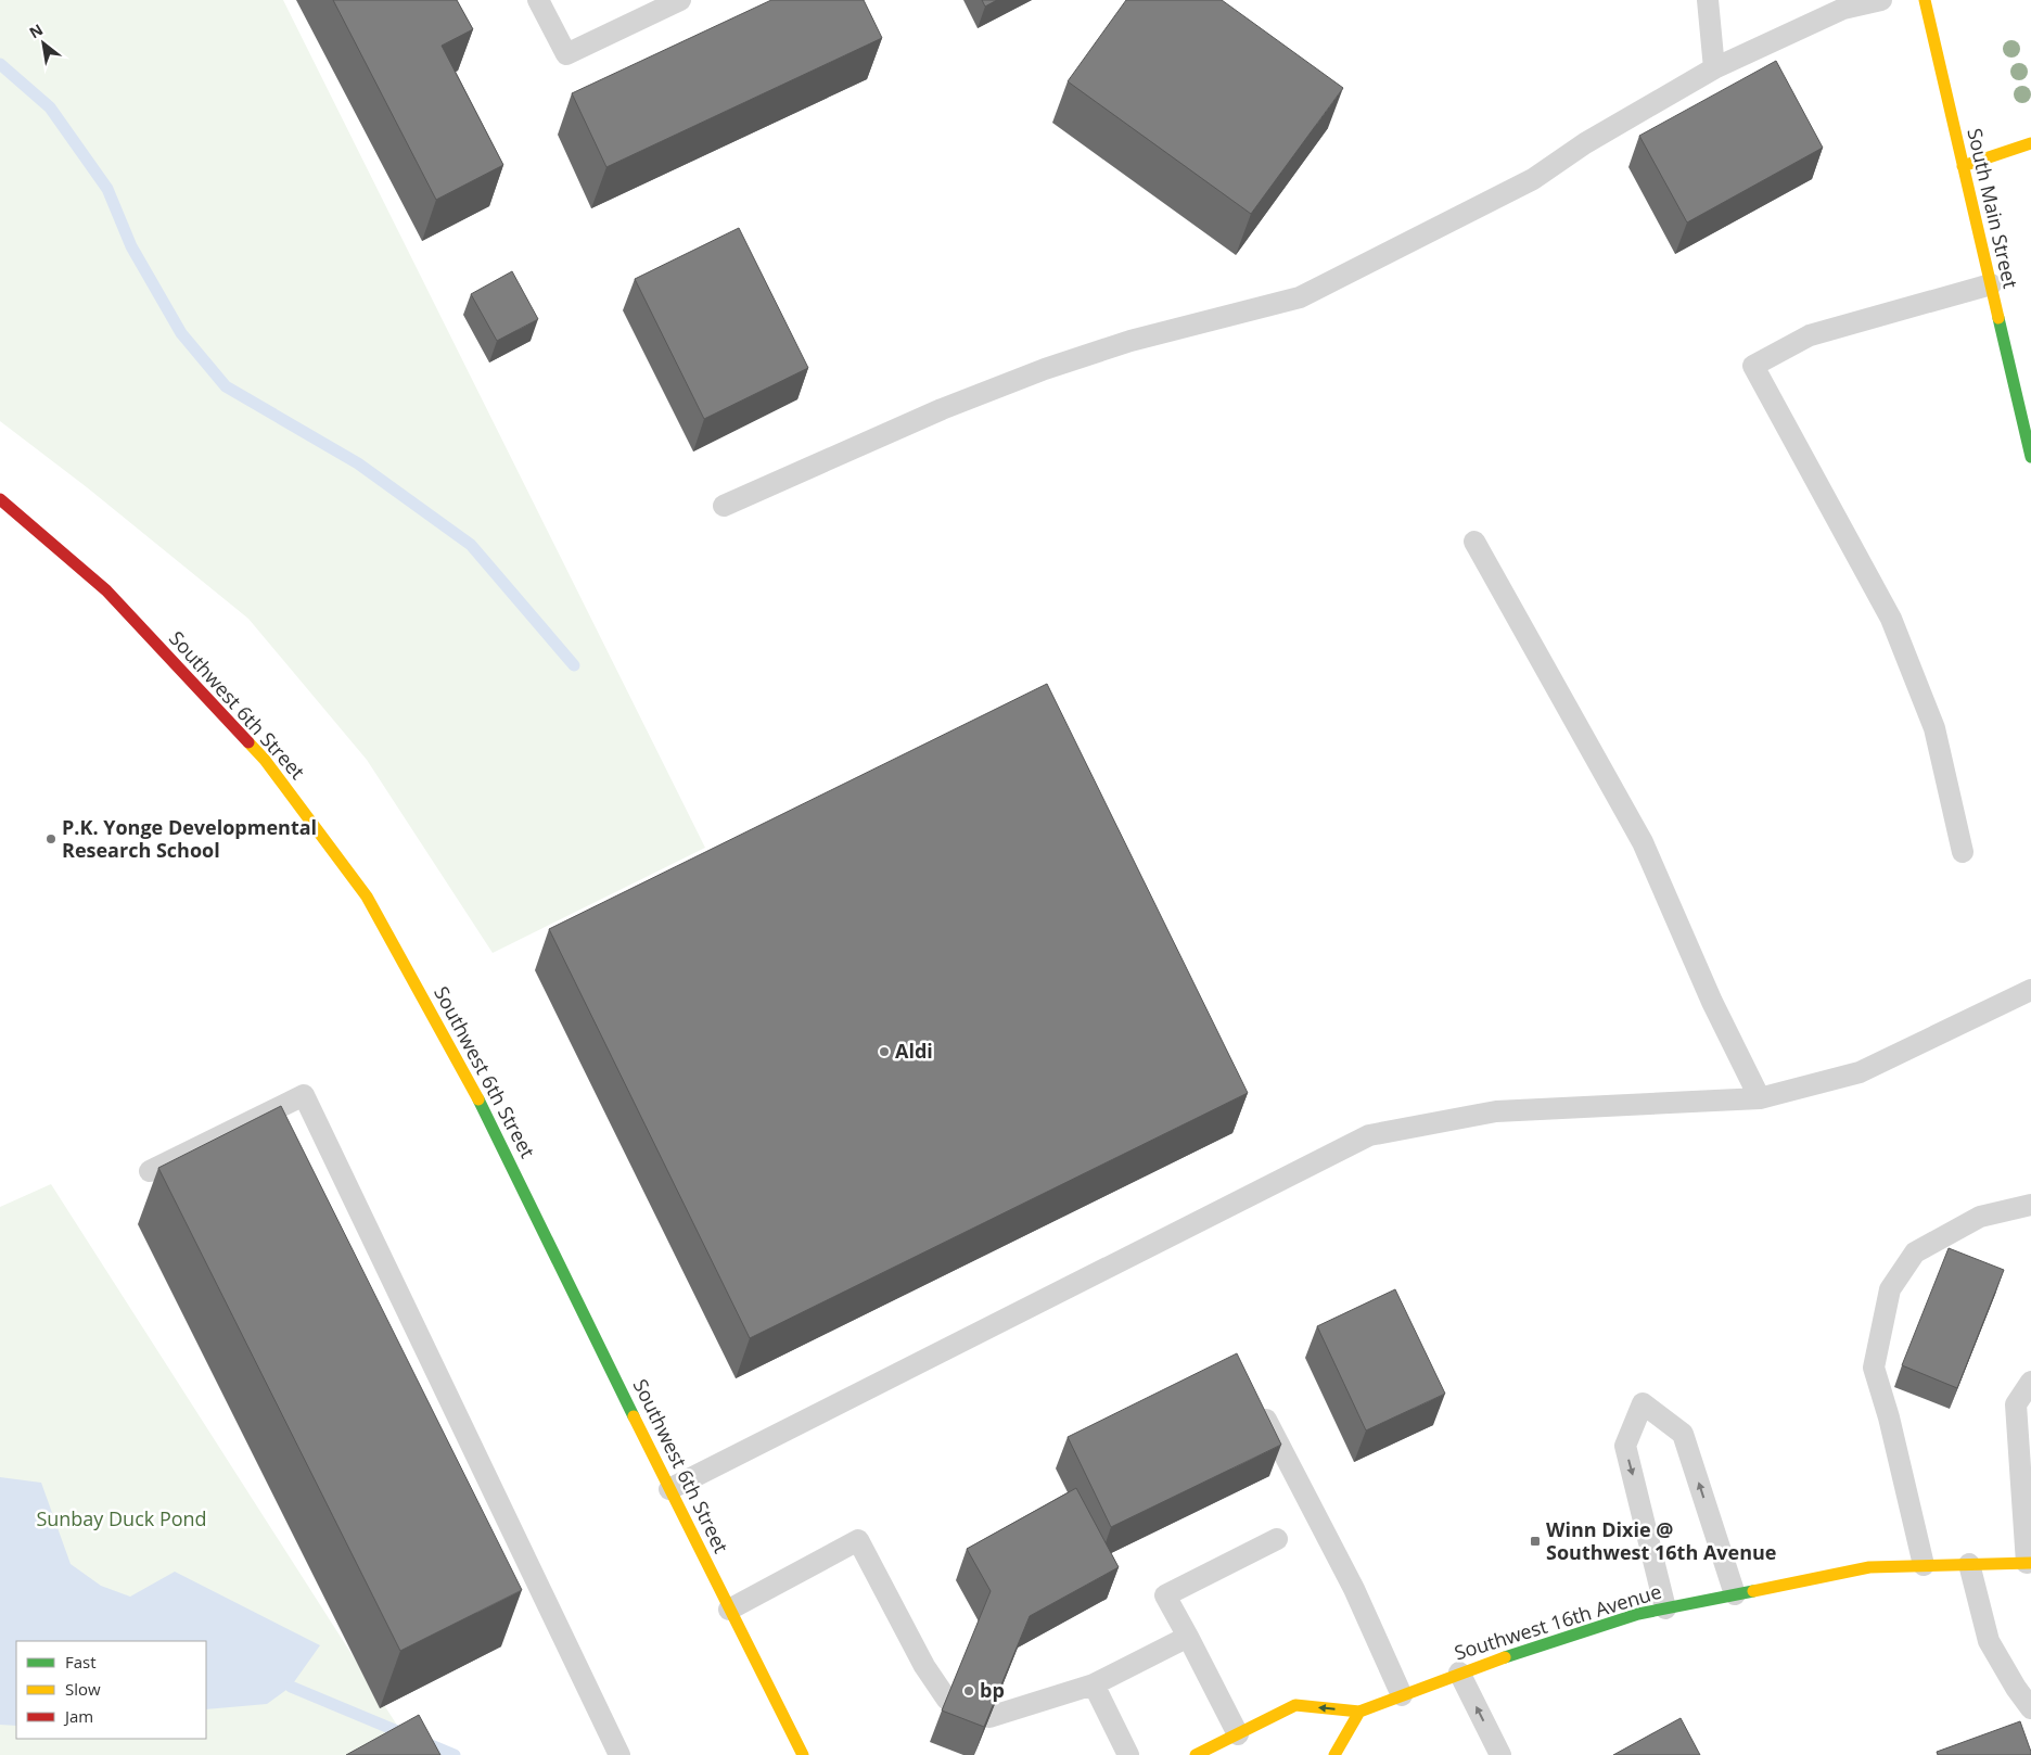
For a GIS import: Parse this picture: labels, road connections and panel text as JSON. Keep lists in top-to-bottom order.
{
  "streets": {
    "street": ["South Main Street", "Southwest 6th Street", "Southwest 16th Avenue"]
  },
  "parks": ["Sunbay Duck Pond"],
  "places": {
    "other": ["P.K. Yonge Developmental Research School", "Aldi", "bp"],
    "transit": ["Winn Dixie @ Southwest 16th Avenue"]
  },
  "legend": ["Fast", "Slow", "Jam"],
  "north": "top left"
}
